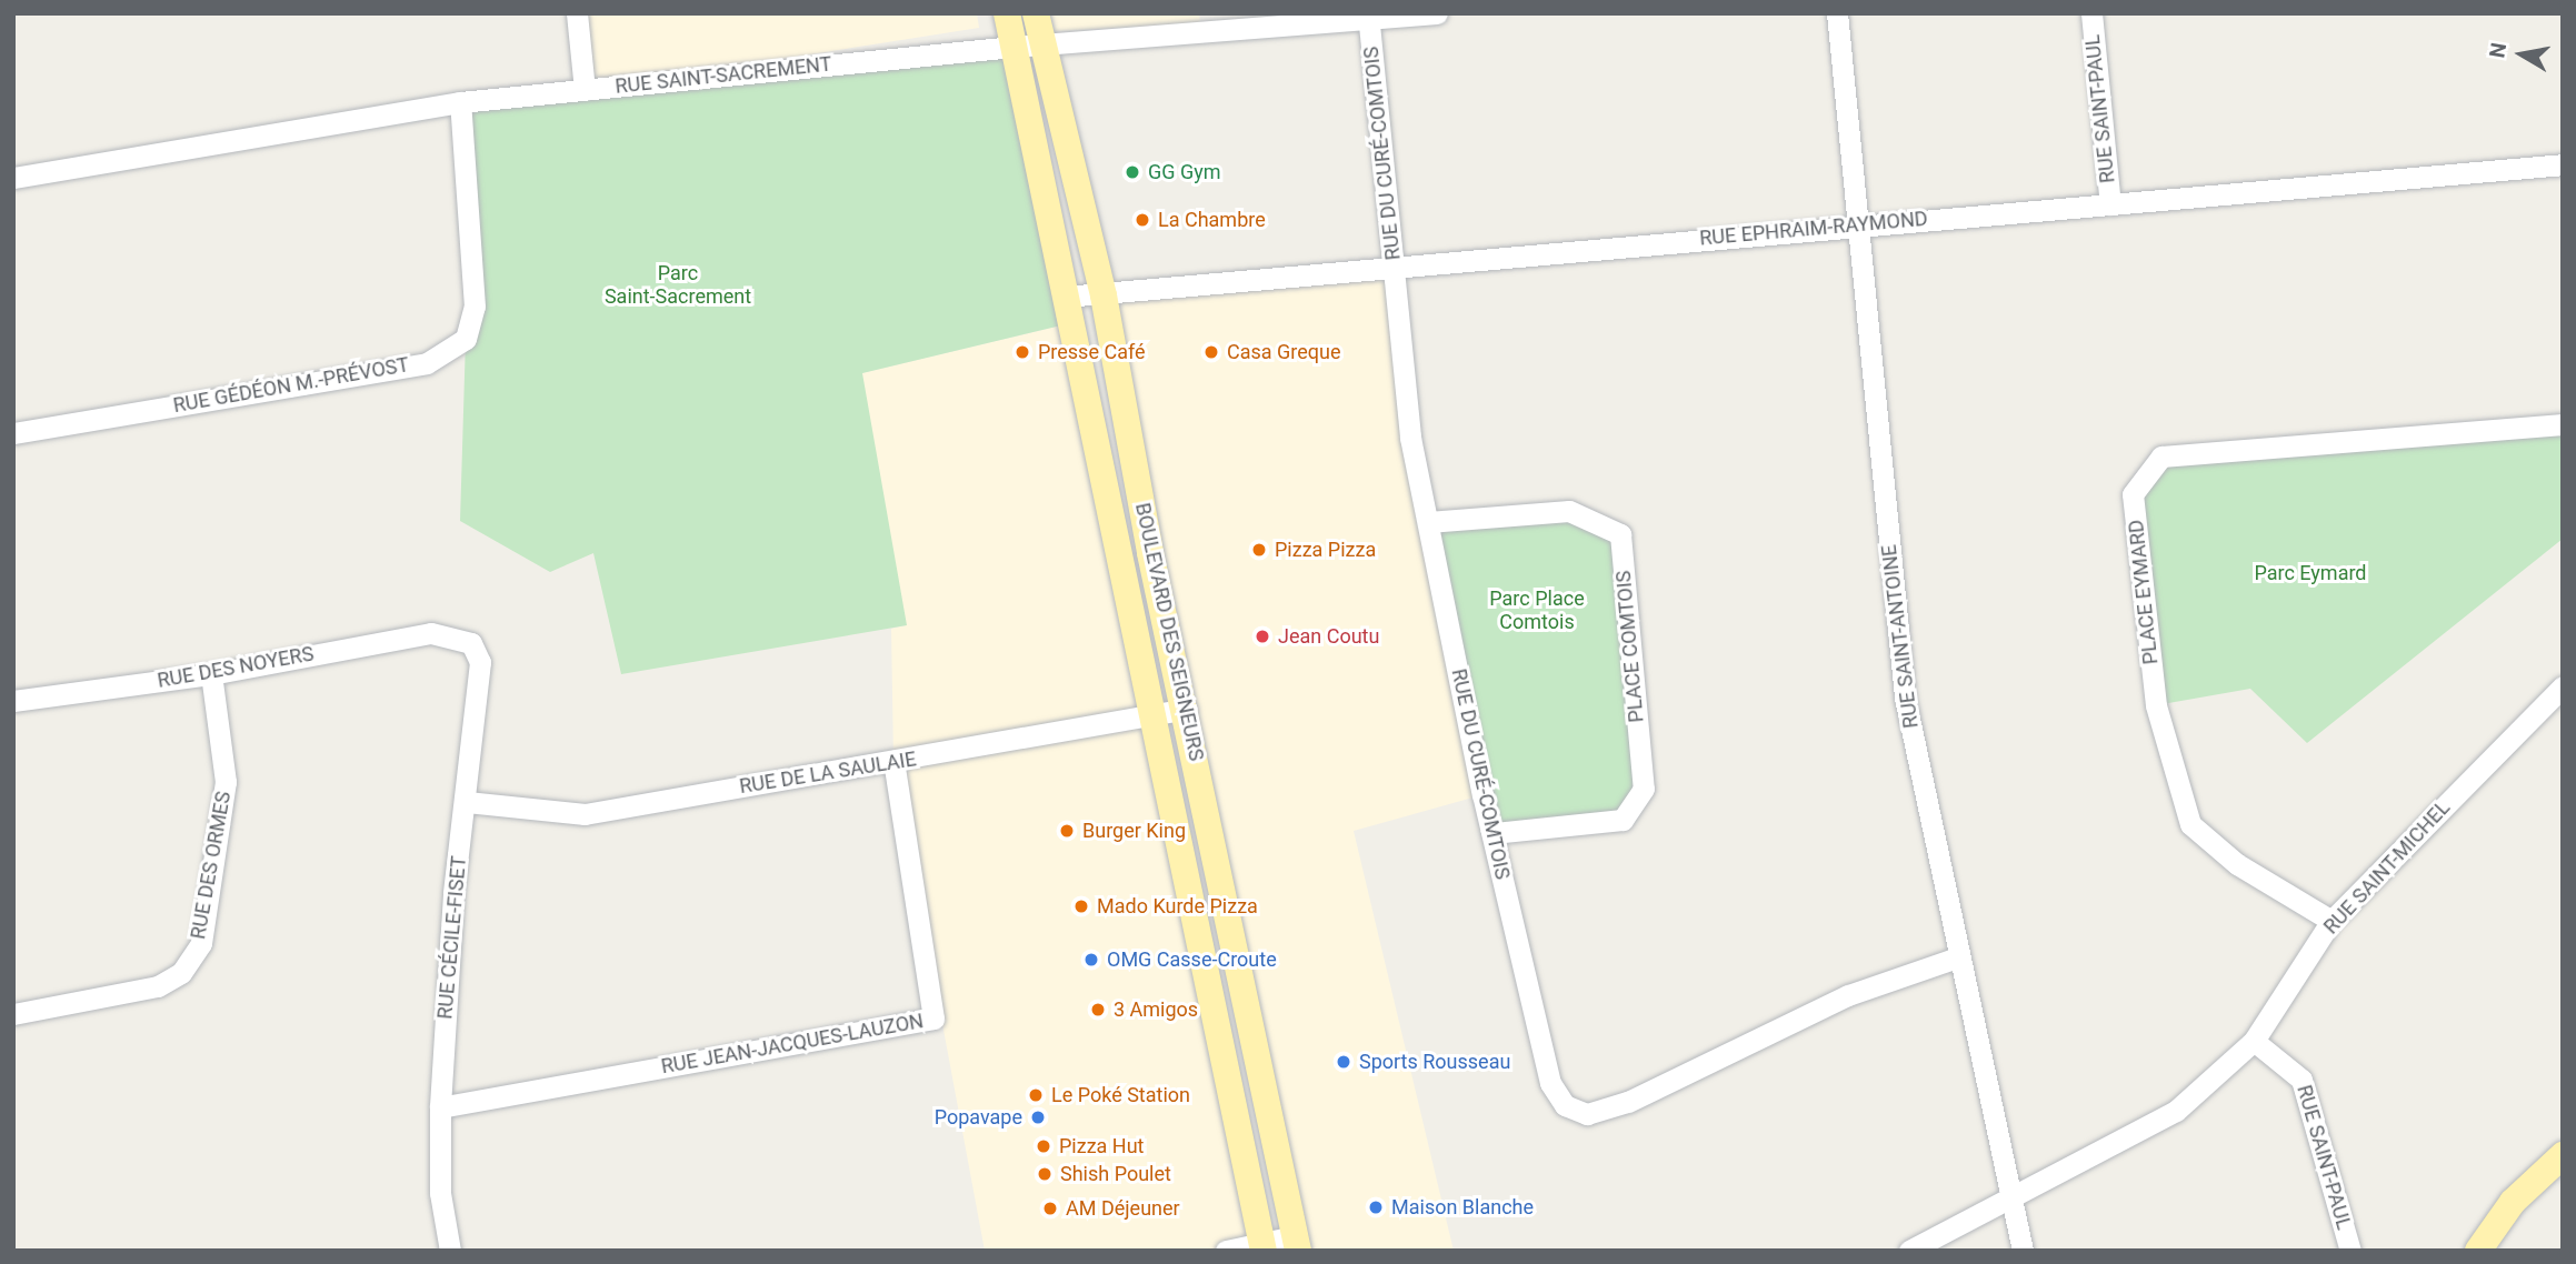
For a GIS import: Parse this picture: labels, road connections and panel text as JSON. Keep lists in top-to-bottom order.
{
  "streets": {
    "main road": ["BOULEVARD DES SEIGNEURS"],
    "street": [
      "RUE SAINT-SACREMENT",
      "RUE SAINT-PAUL",
      "RUE DU CURÉ-COMTOIS",
      "RUE EPHRAIM-RAYMOND",
      "RUE GÉDÉON M.-PRÉVOST",
      "PLACE EYMARD",
      "RUE SAINT-ANTOINE",
      "PLACE COMTOIS",
      "RUE DES NOYERS",
      "RUE DE LA SAULAIE",
      "RUE DES ORMES",
      "RUE SAINT-MICHEL",
      "RUE CÉCILE-FISET",
      "RUE JEAN-JACQUES-LAUZON"
    ]
  },
  "crossings": [
    ["RUE SAINT-SACREMENT", "RUE DU CURÉ-COMTOIS"],
    ["RUE SAINT-SACREMENT", "RUE GÉDÉON M.-PRÉVOST"],
    ["RUE SAINT-SACREMENT", "BOULEVARD DES SEIGNEURS"],
    ["RUE SAINT-PAUL", "RUE EPHRAIM-RAYMOND"],
    ["RUE SAINT-PAUL", "RUE SAINT-MICHEL"],
    ["RUE DU CURÉ-COMTOIS", "RUE EPHRAIM-RAYMOND"],
    ["RUE DU CURÉ-COMTOIS", "RUE SAINT-ANTOINE"],
    ["RUE DU CURÉ-COMTOIS", "PLACE COMTOIS"],
    ["RUE EPHRAIM-RAYMOND", "BOULEVARD DES SEIGNEURS"],
    ["RUE EPHRAIM-RAYMOND", "RUE SAINT-ANTOINE"],
    ["PLACE EYMARD", "RUE SAINT-MICHEL"],
    ["BOULEVARD DES SEIGNEURS", "RUE DE LA SAULAIE"],
    ["RUE SAINT-ANTOINE", "RUE SAINT-MICHEL"],
    ["RUE DES NOYERS", "RUE DES ORMES"],
    ["RUE DES NOYERS", "RUE CÉCILE-FISET"],
    ["RUE DE LA SAULAIE", "RUE CÉCILE-FISET"],
    ["RUE DE LA SAULAIE", "RUE JEAN-JACQUES-LAUZON"],
    ["RUE CÉCILE-FISET", "RUE JEAN-JACQUES-LAUZON"]
  ],
  "parks": ["Parc Saint-Sacrement", "Parc Eymard", "Parc Place Comtois"],
  "places": [
    "GG Gym",
    "La Chambre",
    "Presse Café",
    "Casa Greque",
    "Pizza Pizza",
    "Jean Coutu",
    "Burger King",
    "Mado Kurde Pizza",
    "OMG Casse-Croute",
    "3 Amigos",
    "Sports Rousseau",
    "Le Poké Station",
    "Popavape",
    "Pizza Hut",
    "Shish Poulet",
    "Maison Blanche",
    "AM Déjeuner"
  ],
  "north": "left"
}
